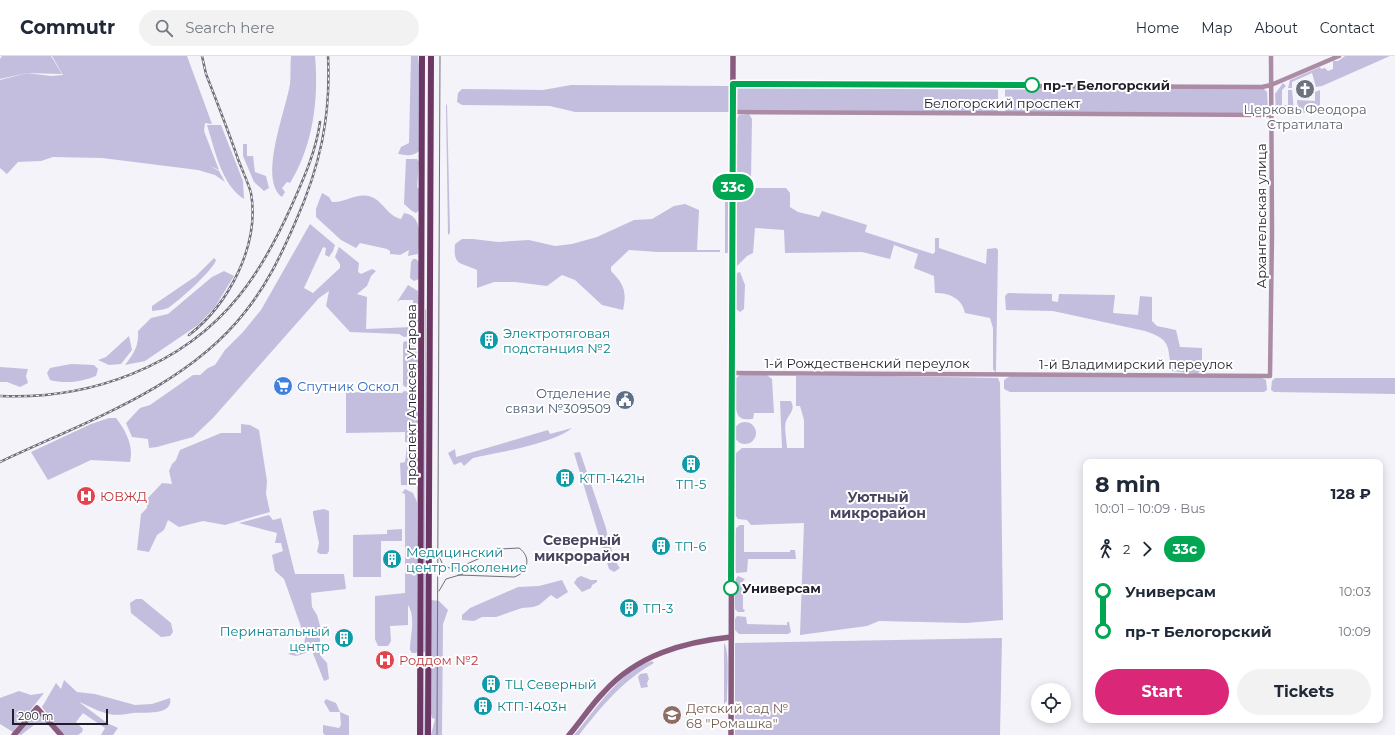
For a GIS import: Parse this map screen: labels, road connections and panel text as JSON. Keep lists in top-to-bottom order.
{
  "streets": {
    "main road": ["проспект Алексея Угарова"],
    "street": [
      "Белогорский проспект",
      "Архангельская улица",
      "1-й Рождественский переулок",
      "1-й Владимирский переулок"
    ]
  },
  "crossings": [
    ["Белогорский проспект", "Архангельская улица"],
    ["Архангельская улица", "1-й Владимирский переулок"],
    ["1-й Рождественский переулок", "1-й Владимирский переулок"]
  ],
  "districts": ["Уютный микрорайон", "Северный микрорайон"],
  "places": {
    "other": ["пр-т Белогорский", "Универсам"],
    "church": ["Церковь Феодора Стратилата"],
    "building": [
      "Электротяговая подстанция №2",
      "ТП-5",
      "КТП-1421н",
      "ТП-6",
      "Медицинский центр Поколение",
      "ТП-3",
      "Перинатальный центр",
      "ТЦ Северный",
      "КТП-1403н"
    ],
    "supermarket": ["Спутник Оскол"],
    "public building": ["Отделение связи №309509"],
    "hospital": ["ЮВЖД", "Роддом №2"],
    "school or university": ["Детский сад № 68 \"Ромашка\""]
  },
  "lines": ["bus line 33с"],
  "scale_bar": "200 m",
  "page": {
    "header": "Commutr",
    "search": "Search here",
    "nav": [
      "Home",
      "Map",
      "About",
      "Contact"
    ],
    "on_map": "33с",
    "heading": ["8 min", "10:01 – 10:09 · Bus", "128 ₽"],
    "legs": ["2", "33с"],
    "list": [
      {
        "name": "Универсам",
        "value": "10:03"
      },
      {
        "name": "пр-т Белогорский",
        "value": "10:09"
      }
    ],
    "buttons": ["Start", "Tickets"],
    "scale": "200 m"
  }
}
